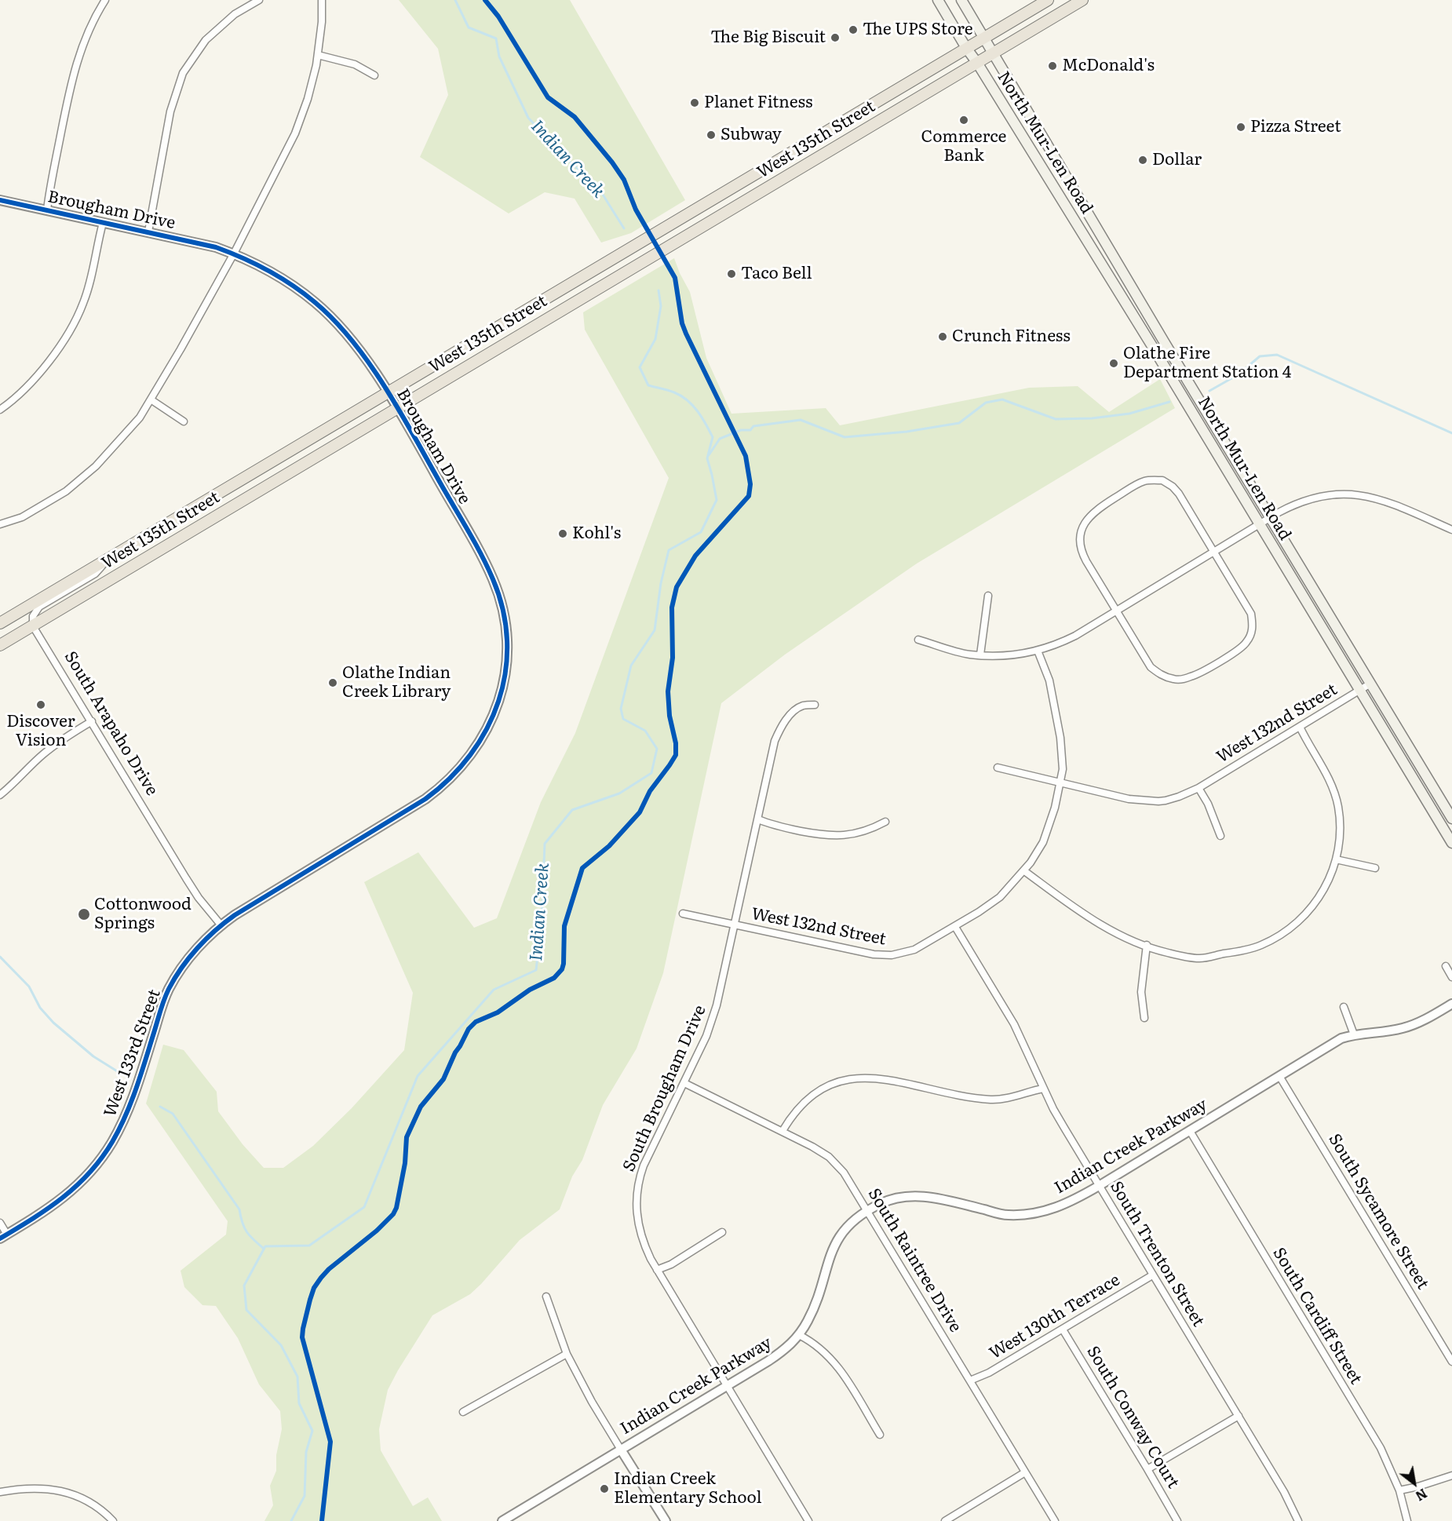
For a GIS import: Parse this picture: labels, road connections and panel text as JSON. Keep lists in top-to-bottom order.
{
  "streets": {
    "main road": ["West 135th Street", "North Mur-Len Road"],
    "street": [
      "Brougham Drive",
      "South Arapaho Drive",
      "West 132nd Street",
      "West 133rd Street",
      "South Brougham Drive",
      "Indian Creek Parkway",
      "South Sycamore Street",
      "South Trenton Street",
      "South Raintree Drive",
      "South Cardiff Street",
      "West 130th Terrace",
      "South Conway Court"
    ]
  },
  "crossings": [
    ["West 135th Street", "North Mur-Len Road"],
    ["West 135th Street", "Brougham Drive"],
    ["West 135th Street", "South Arapaho Drive"],
    ["North Mur-Len Road", "West 132nd Street"],
    ["Brougham Drive", "West 133rd Street"],
    ["South Arapaho Drive", "West 133rd Street"],
    ["West 132nd Street", "South Brougham Drive"],
    ["West 132nd Street", "South Trenton Street"],
    ["South Brougham Drive", "Indian Creek Parkway"],
    ["South Brougham Drive", "South Raintree Drive"],
    ["Indian Creek Parkway", "South Sycamore Street"],
    ["Indian Creek Parkway", "South Trenton Street"],
    ["Indian Creek Parkway", "South Raintree Drive"],
    ["Indian Creek Parkway", "South Cardiff Street"],
    ["South Trenton Street", "West 130th Terrace"],
    ["South Raintree Drive", "West 130th Terrace"],
    ["West 130th Terrace", "South Conway Court"]
  ],
  "water": ["Indian Creek"],
  "places": [
    "The UPS Store",
    "The Big Biscuit",
    "McDonald's",
    "Planet Fitness",
    "Commerce Bank",
    "Pizza Street",
    "Subway",
    "Dollar",
    "Taco Bell",
    "Crunch Fitness",
    "Olathe Fire Department Station 4",
    "Kohl's",
    "Olathe Indian Creek Library",
    "Discover Vision",
    "Cottonwood Springs",
    "Indian Creek Elementary School"
  ],
  "north": "bottom right"
}
